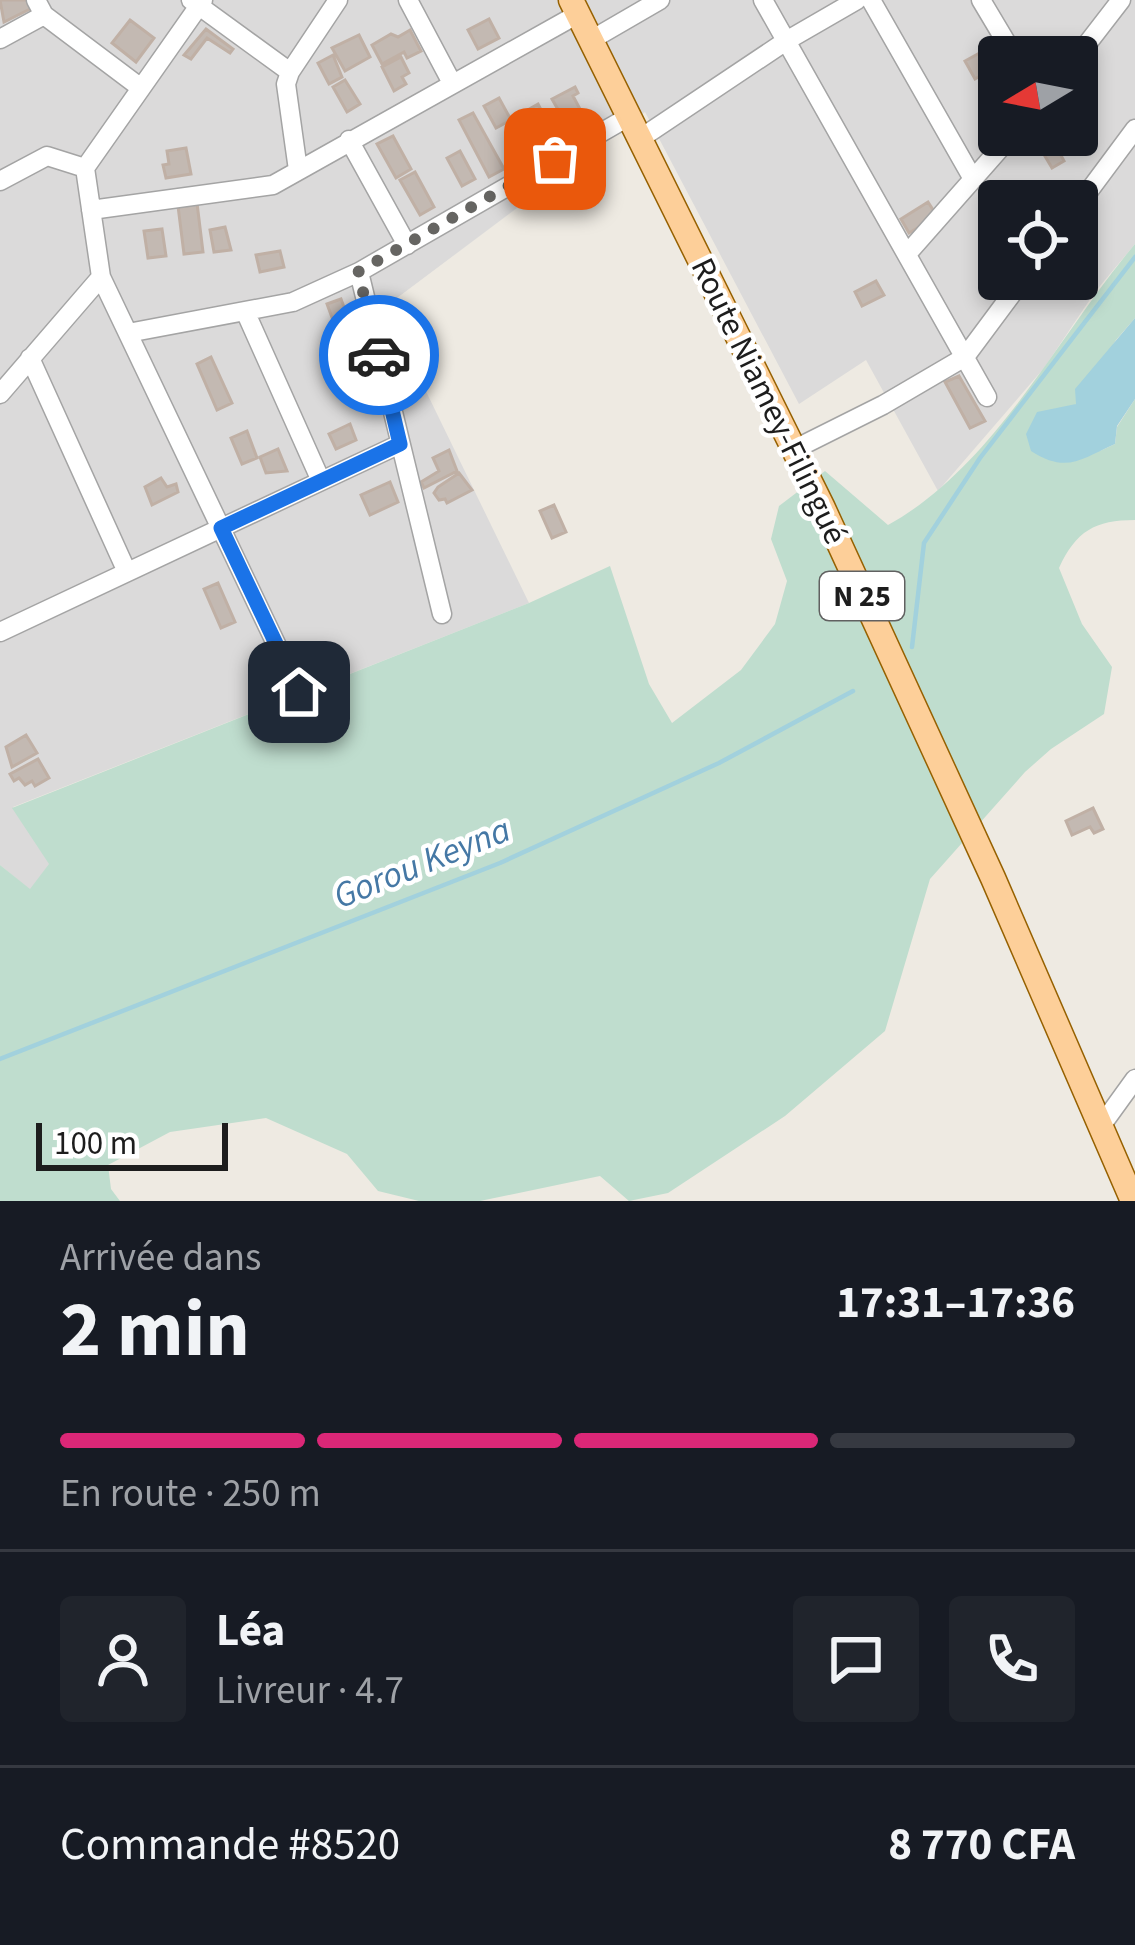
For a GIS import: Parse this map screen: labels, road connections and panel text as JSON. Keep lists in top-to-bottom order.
{
  "streets": {
    "main road": ["Route Niamey-Filingué", "N 25"]
  },
  "water": ["Gorou Keyna"],
  "scale_bar": "100 m",
  "north": "left",
  "page": {
    "scale": "100 m",
    "heading": ["2 min", "Arrivée dans", "17:31–17:36"],
    "panel": [
      "Léa",
      "Livreur · 4.7",
      "Commande #8520",
      "8 770 CFA"
    ],
    "bar": "En route · 250 m"
  }
}
